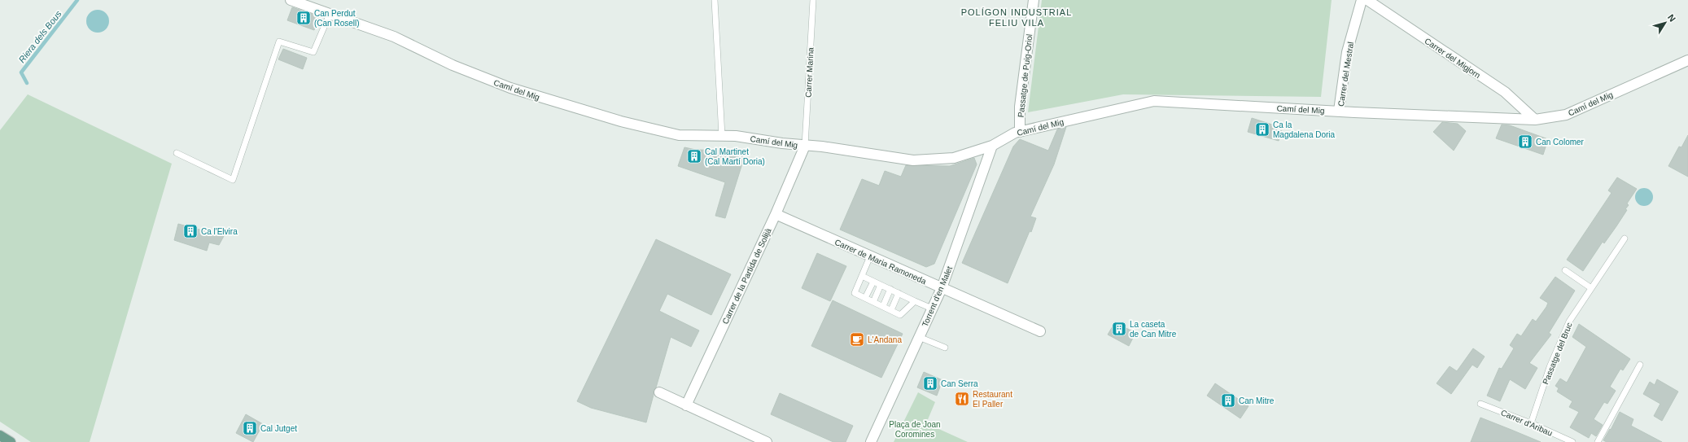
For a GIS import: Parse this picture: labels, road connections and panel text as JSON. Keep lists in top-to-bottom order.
{
  "streets": {
    "street": [
      "Carrer del Migjorn",
      "Carrer del Mestral",
      "Passatge de Puig-Oriol",
      "Camí del Mig",
      "Carrer de Maria Ramoneda",
      "Carrer de la Partida de Solijà",
      "Torrent d'en Malet"
    ],
    "lane": ["Carrer Marina", "Passatge del Bruc", "Carrer d'Aribau"]
  },
  "crossings": [
    ["Carrer del Migjorn", "Camí del Mig"],
    ["Carrer Marina", "Camí del Mig"],
    ["Carrer Marina", "Carrer de la Partida de Solijà"],
    ["Carrer del Mestral", "Camí del Mig"],
    ["Passatge de Puig-Oriol", "Camí del Mig"],
    ["Camí del Mig", "Carrer de la Partida de Solijà"],
    ["Camí del Mig", "Torrent d'en Malet"],
    ["Carrer de Maria Ramoneda", "Carrer de la Partida de Solijà"],
    ["Carrer de Maria Ramoneda", "Torrent d'en Malet"],
    ["Passatge del Bruc", "Carrer d'Aribau"]
  ],
  "districts": ["POLÍGON INDUSTRIAL FELIU VILA"],
  "water": ["Riera dels Bous"],
  "parks": ["Plaça de Joan Coromines"],
  "places": {
    "building": [
      "Can Perdut (Can Rosell)",
      "Ca la Magdalena Doria",
      "Can Colomer",
      "Cal Martinet (Cal Martí Doria)",
      "Ca l'Elvira",
      "La caseta de Can Mitre",
      "Can Serra",
      "Can Mitre",
      "Cal Jutget"
    ],
    "cafe": ["L'Andana"],
    "restaurant": ["Restaurant El Paller"]
  },
  "north": "top right"
}
